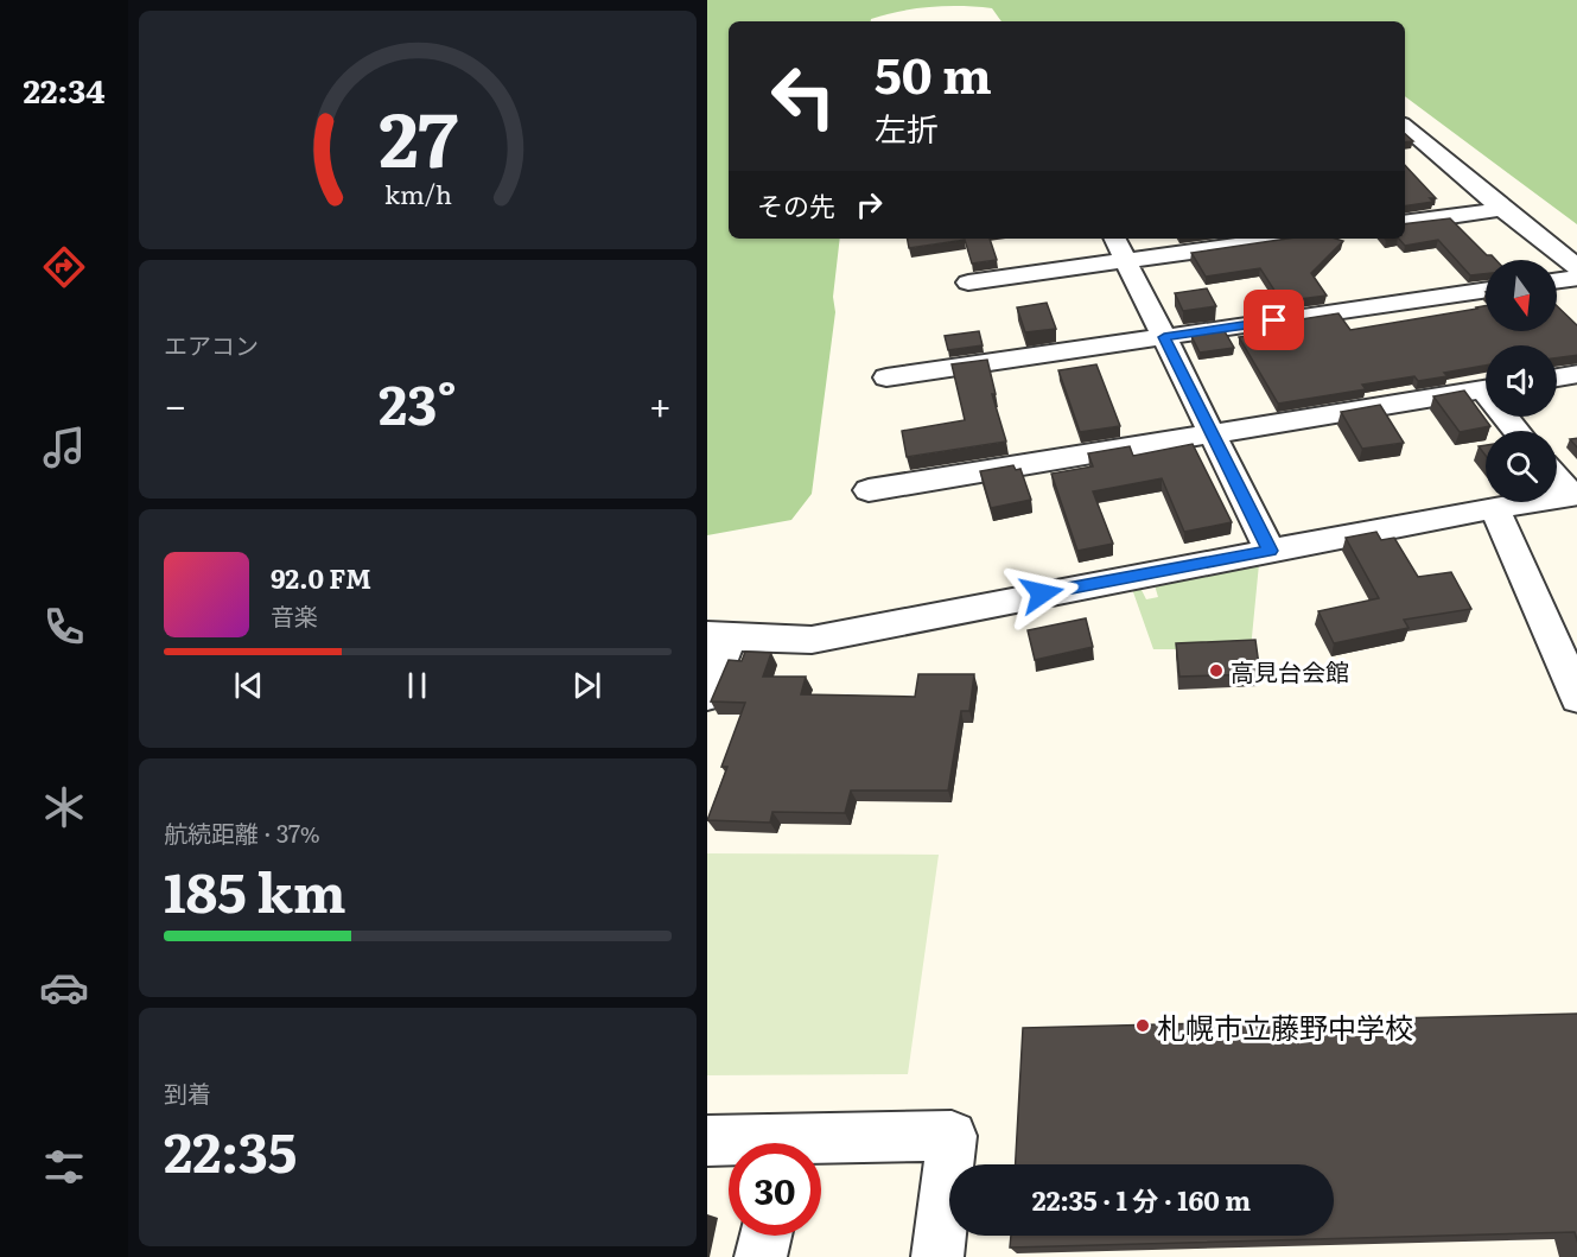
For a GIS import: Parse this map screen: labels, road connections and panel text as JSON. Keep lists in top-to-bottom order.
{
  "places": ["高見台会館", "札幌市立藤野中学校"],
  "north": "bottom",
  "page": {
    "tabs": "22:34",
    "turn": ["50 m", "左折"],
    "then": "その先",
    "tile": [
      "エアコン",
      ["航続距離 · 37%", "185 km"],
      ["到着", "22:35"]
    ],
    "heat": ["−", "23°", "+"],
    "song": ["92.0 FM", "音楽"],
    "limit": "30",
    "trip": "22:35 · 1 分 · 160 m",
    "gauge": ["27", "km/h"]
  }
}
